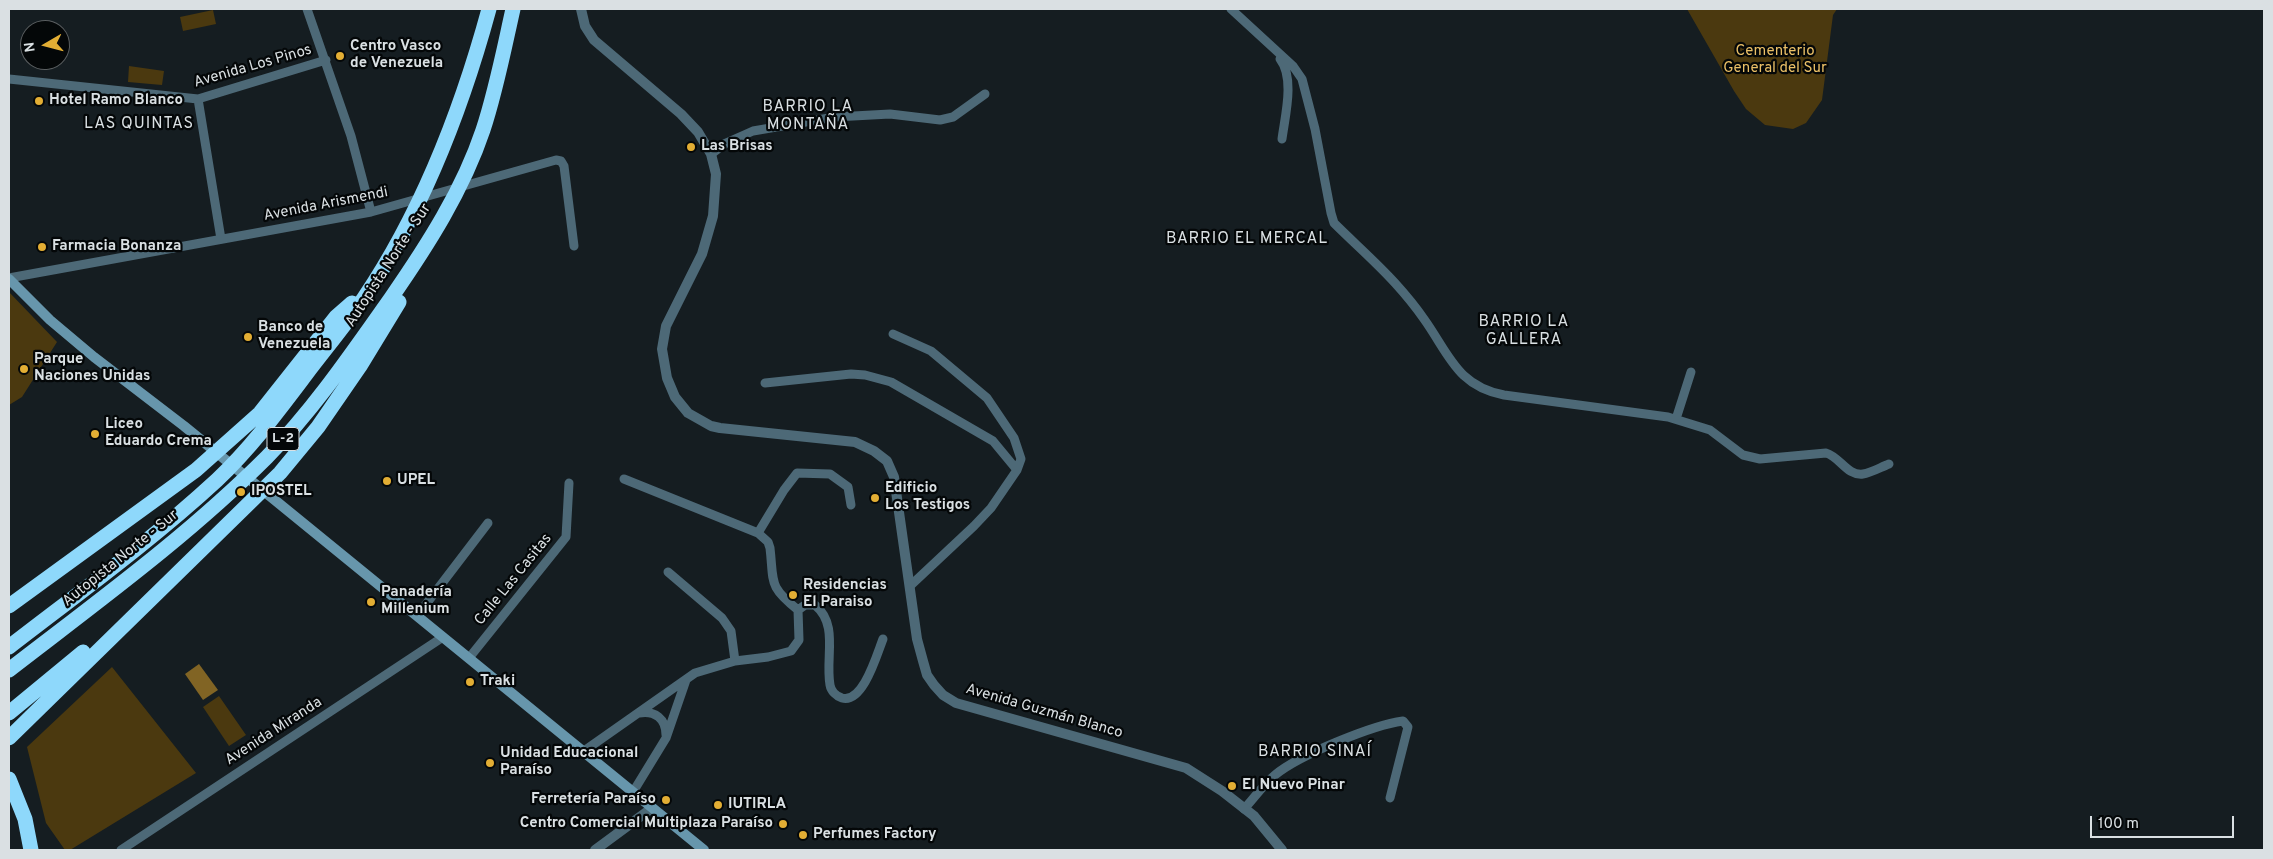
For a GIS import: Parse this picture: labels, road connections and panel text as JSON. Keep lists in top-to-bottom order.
{
  "streets": {
    "highway": ["Autopista Norte - Sur", "L-2"],
    "street": [
      "Avenida Los Pinos",
      "Avenida Arismendi",
      "Calle Las Casitas",
      "Avenida Guzmán Blanco",
      "Avenida Miranda"
    ]
  },
  "districts": [
    "BARRIO LA MONTAÑA",
    "LAS QUINTAS",
    "BARRIO EL MERCAL",
    "BARRIO LA GALLERA",
    "BARRIO SINAÍ"
  ],
  "parks": ["Cementerio General del Sur"],
  "places": [
    "Centro Vasco de Venezuela",
    "Hotel Ramo Blanco",
    "Las Brisas",
    "Farmacia Bonanza",
    "Banco de Venezuela",
    "Parque Naciones Unidas",
    "Liceo Eduardo Crema",
    "UPEL",
    "IPOSTEL",
    "Edificio Los Testigos",
    "Residencias El Paraiso",
    "Panadería Millenium",
    "Traki",
    "Unidad Educacional Paraíso",
    "El Nuevo Pinar",
    "Ferretería Paraíso",
    "IUTIRLA",
    "Centro Comercial Multiplaza Paraíso",
    "Perfumes Factory"
  ],
  "scale_bar": "100 m",
  "north": "left"
}
